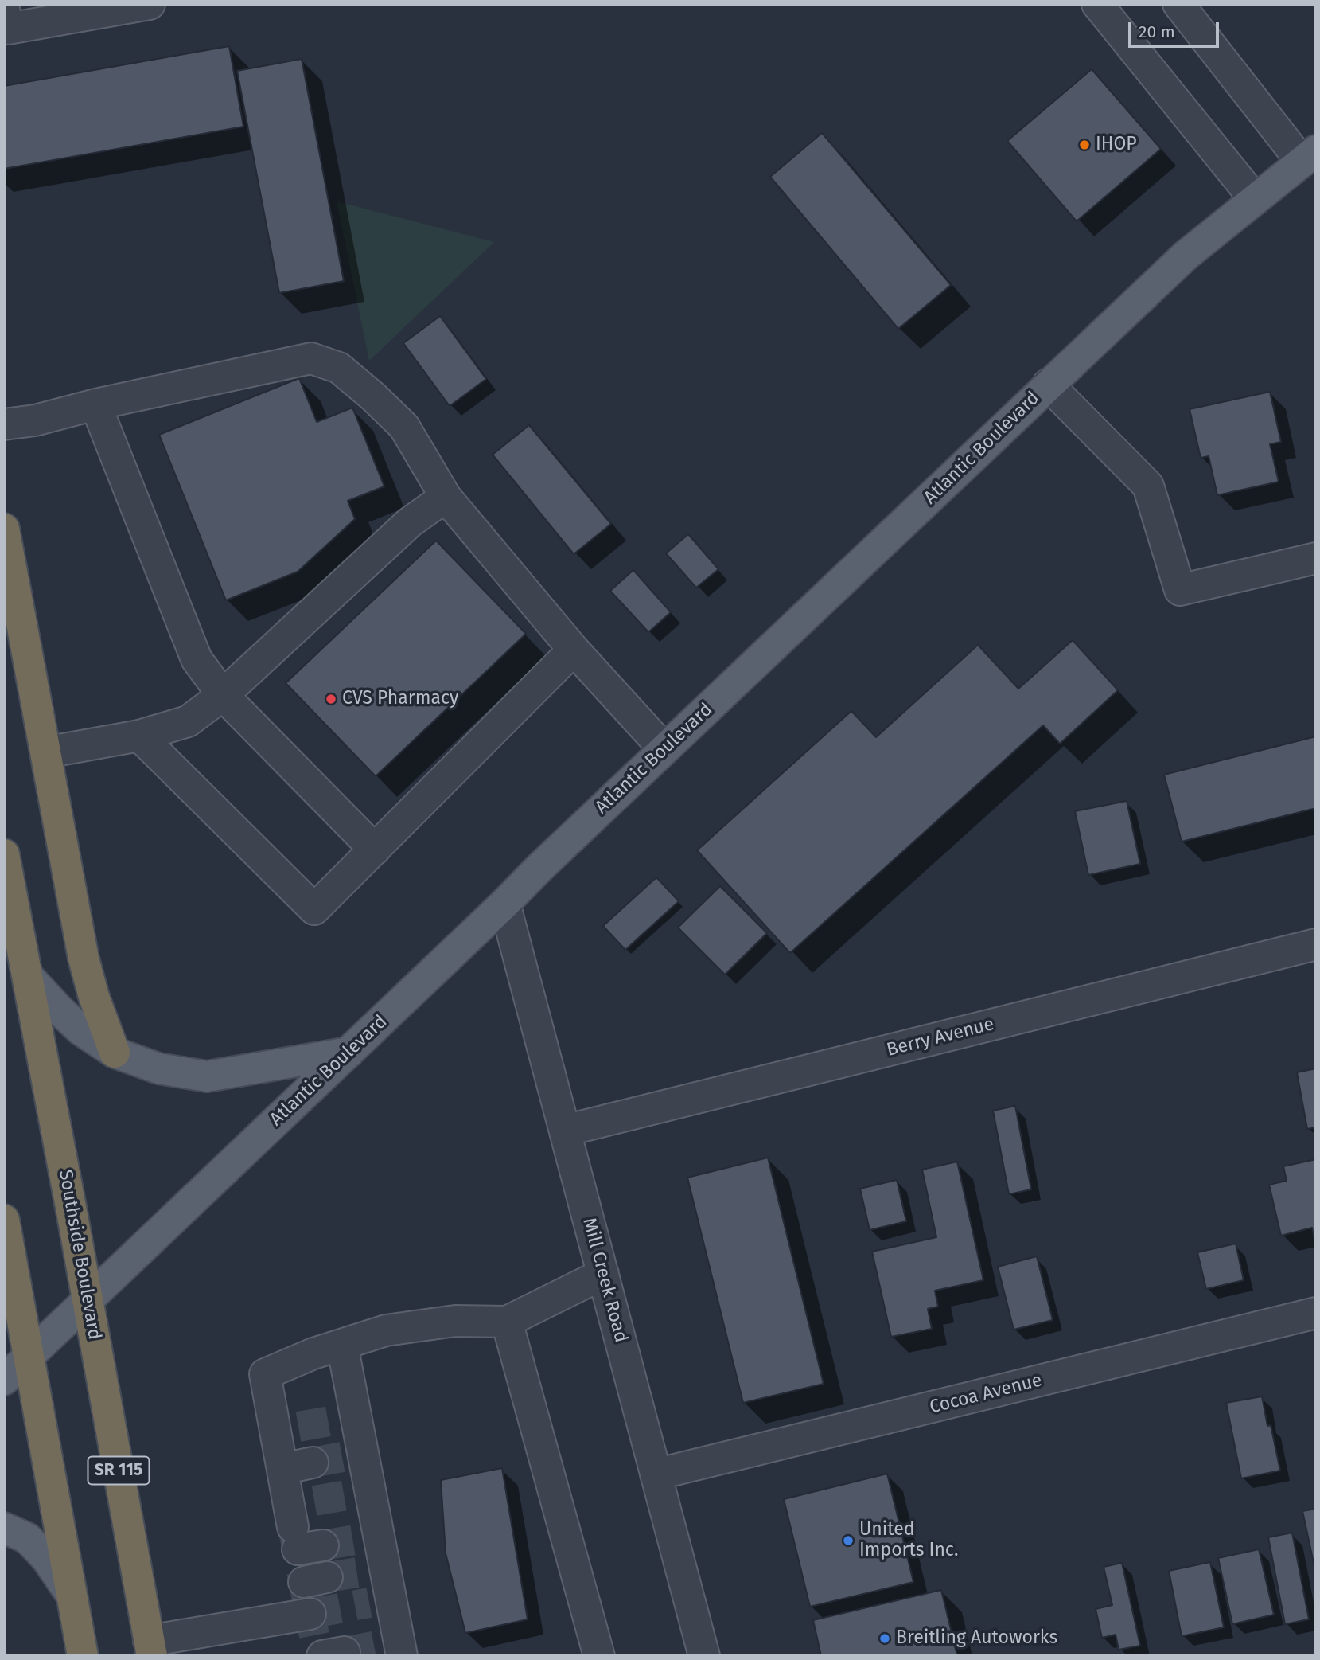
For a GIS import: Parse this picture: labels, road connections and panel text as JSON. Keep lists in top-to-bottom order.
{
  "streets": {
    "highway": ["Southside Boulevard", "SR 115"],
    "main road": ["Atlantic Boulevard"],
    "street": ["Berry Avenue", "Mill Creek Road", "Cocoa Avenue"]
  },
  "crossings": [
    ["Atlantic Boulevard", "Southside Boulevard"],
    ["Atlantic Boulevard", "Mill Creek Road"],
    ["Berry Avenue", "Mill Creek Road"],
    ["Mill Creek Road", "Cocoa Avenue"]
  ],
  "places": [
    "IHOP",
    "CVS Pharmacy",
    "United Imports Inc.",
    "Breitling Autoworks"
  ],
  "scale_bar": "20 m"
}
